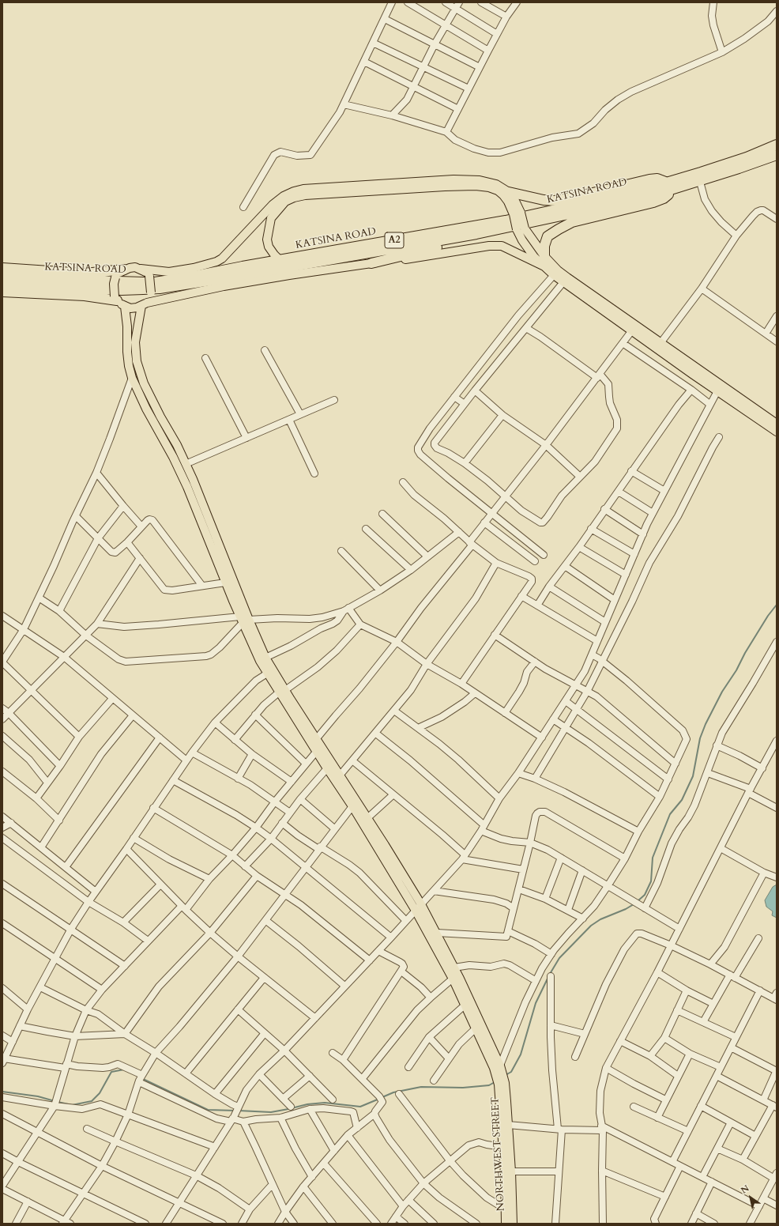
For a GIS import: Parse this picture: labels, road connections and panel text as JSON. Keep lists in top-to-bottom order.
{
  "streets": {
    "highway": ["KATSINA ROAD", "A2"],
    "main road": ["NORTHWEST STREET"]
  },
  "north": "top left"
}
